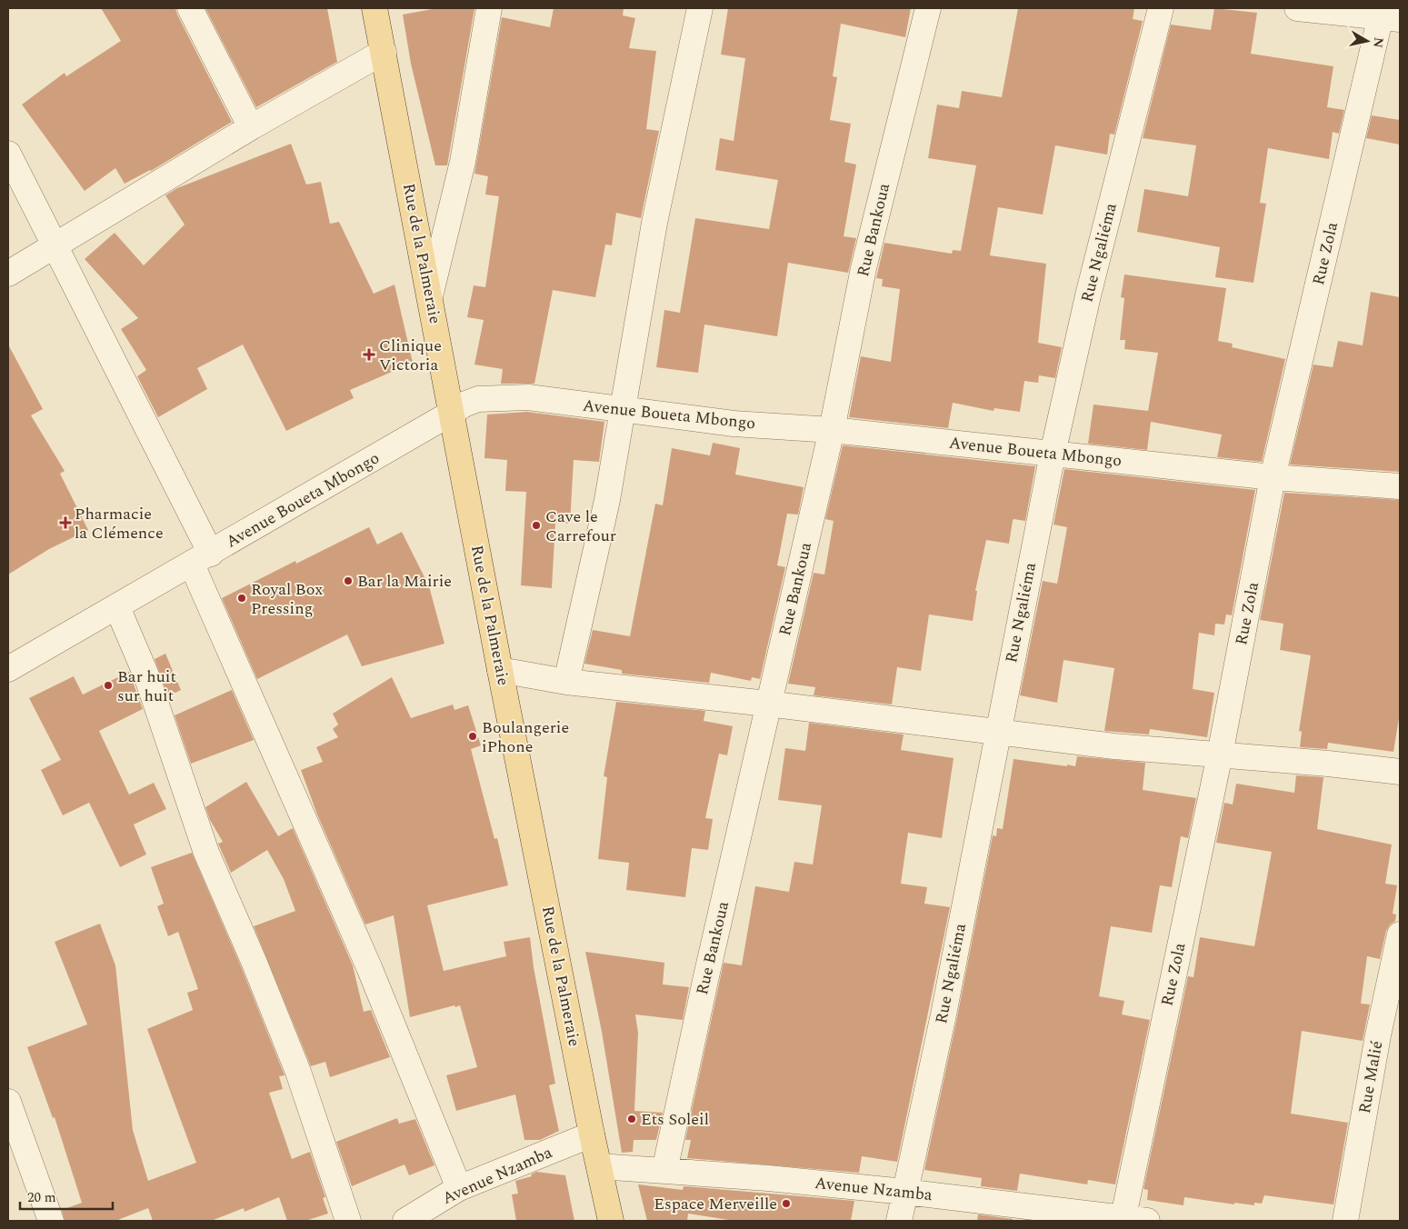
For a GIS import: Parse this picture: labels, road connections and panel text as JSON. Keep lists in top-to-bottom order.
{
  "streets": {
    "main road": ["Rue de la Palmeraie"],
    "street": [
      "Rue Bankoua",
      "Rue Ngaliéma",
      "Rue Zola",
      "Avenue Boueta Mbongo",
      "Rue Malié",
      "Avenue Nzamba"
    ]
  },
  "crossings": [
    ["Rue Bankoua", "Avenue Boueta Mbongo"],
    ["Rue Bankoua", "Avenue Nzamba"],
    ["Rue Ngaliéma", "Avenue Boueta Mbongo"],
    ["Rue Ngaliéma", "Avenue Nzamba"],
    ["Rue de la Palmeraie", "Avenue Boueta Mbongo"],
    ["Rue de la Palmeraie", "Avenue Nzamba"],
    ["Rue Zola", "Avenue Boueta Mbongo"],
    ["Rue Zola", "Avenue Nzamba"]
  ],
  "places": {
    "health": ["Clinique Victoria", "Pharmacie la Clémence"],
    "other": [
      "Cave le Carrefour",
      "Bar la Mairie",
      "Royal Box Pressing",
      "Bar huit sur huit",
      "Boulangerie iPhone",
      "Ets Soleil",
      "Espace Merveille"
    ]
  },
  "scale_bar": "20 m",
  "north": "right"
}
